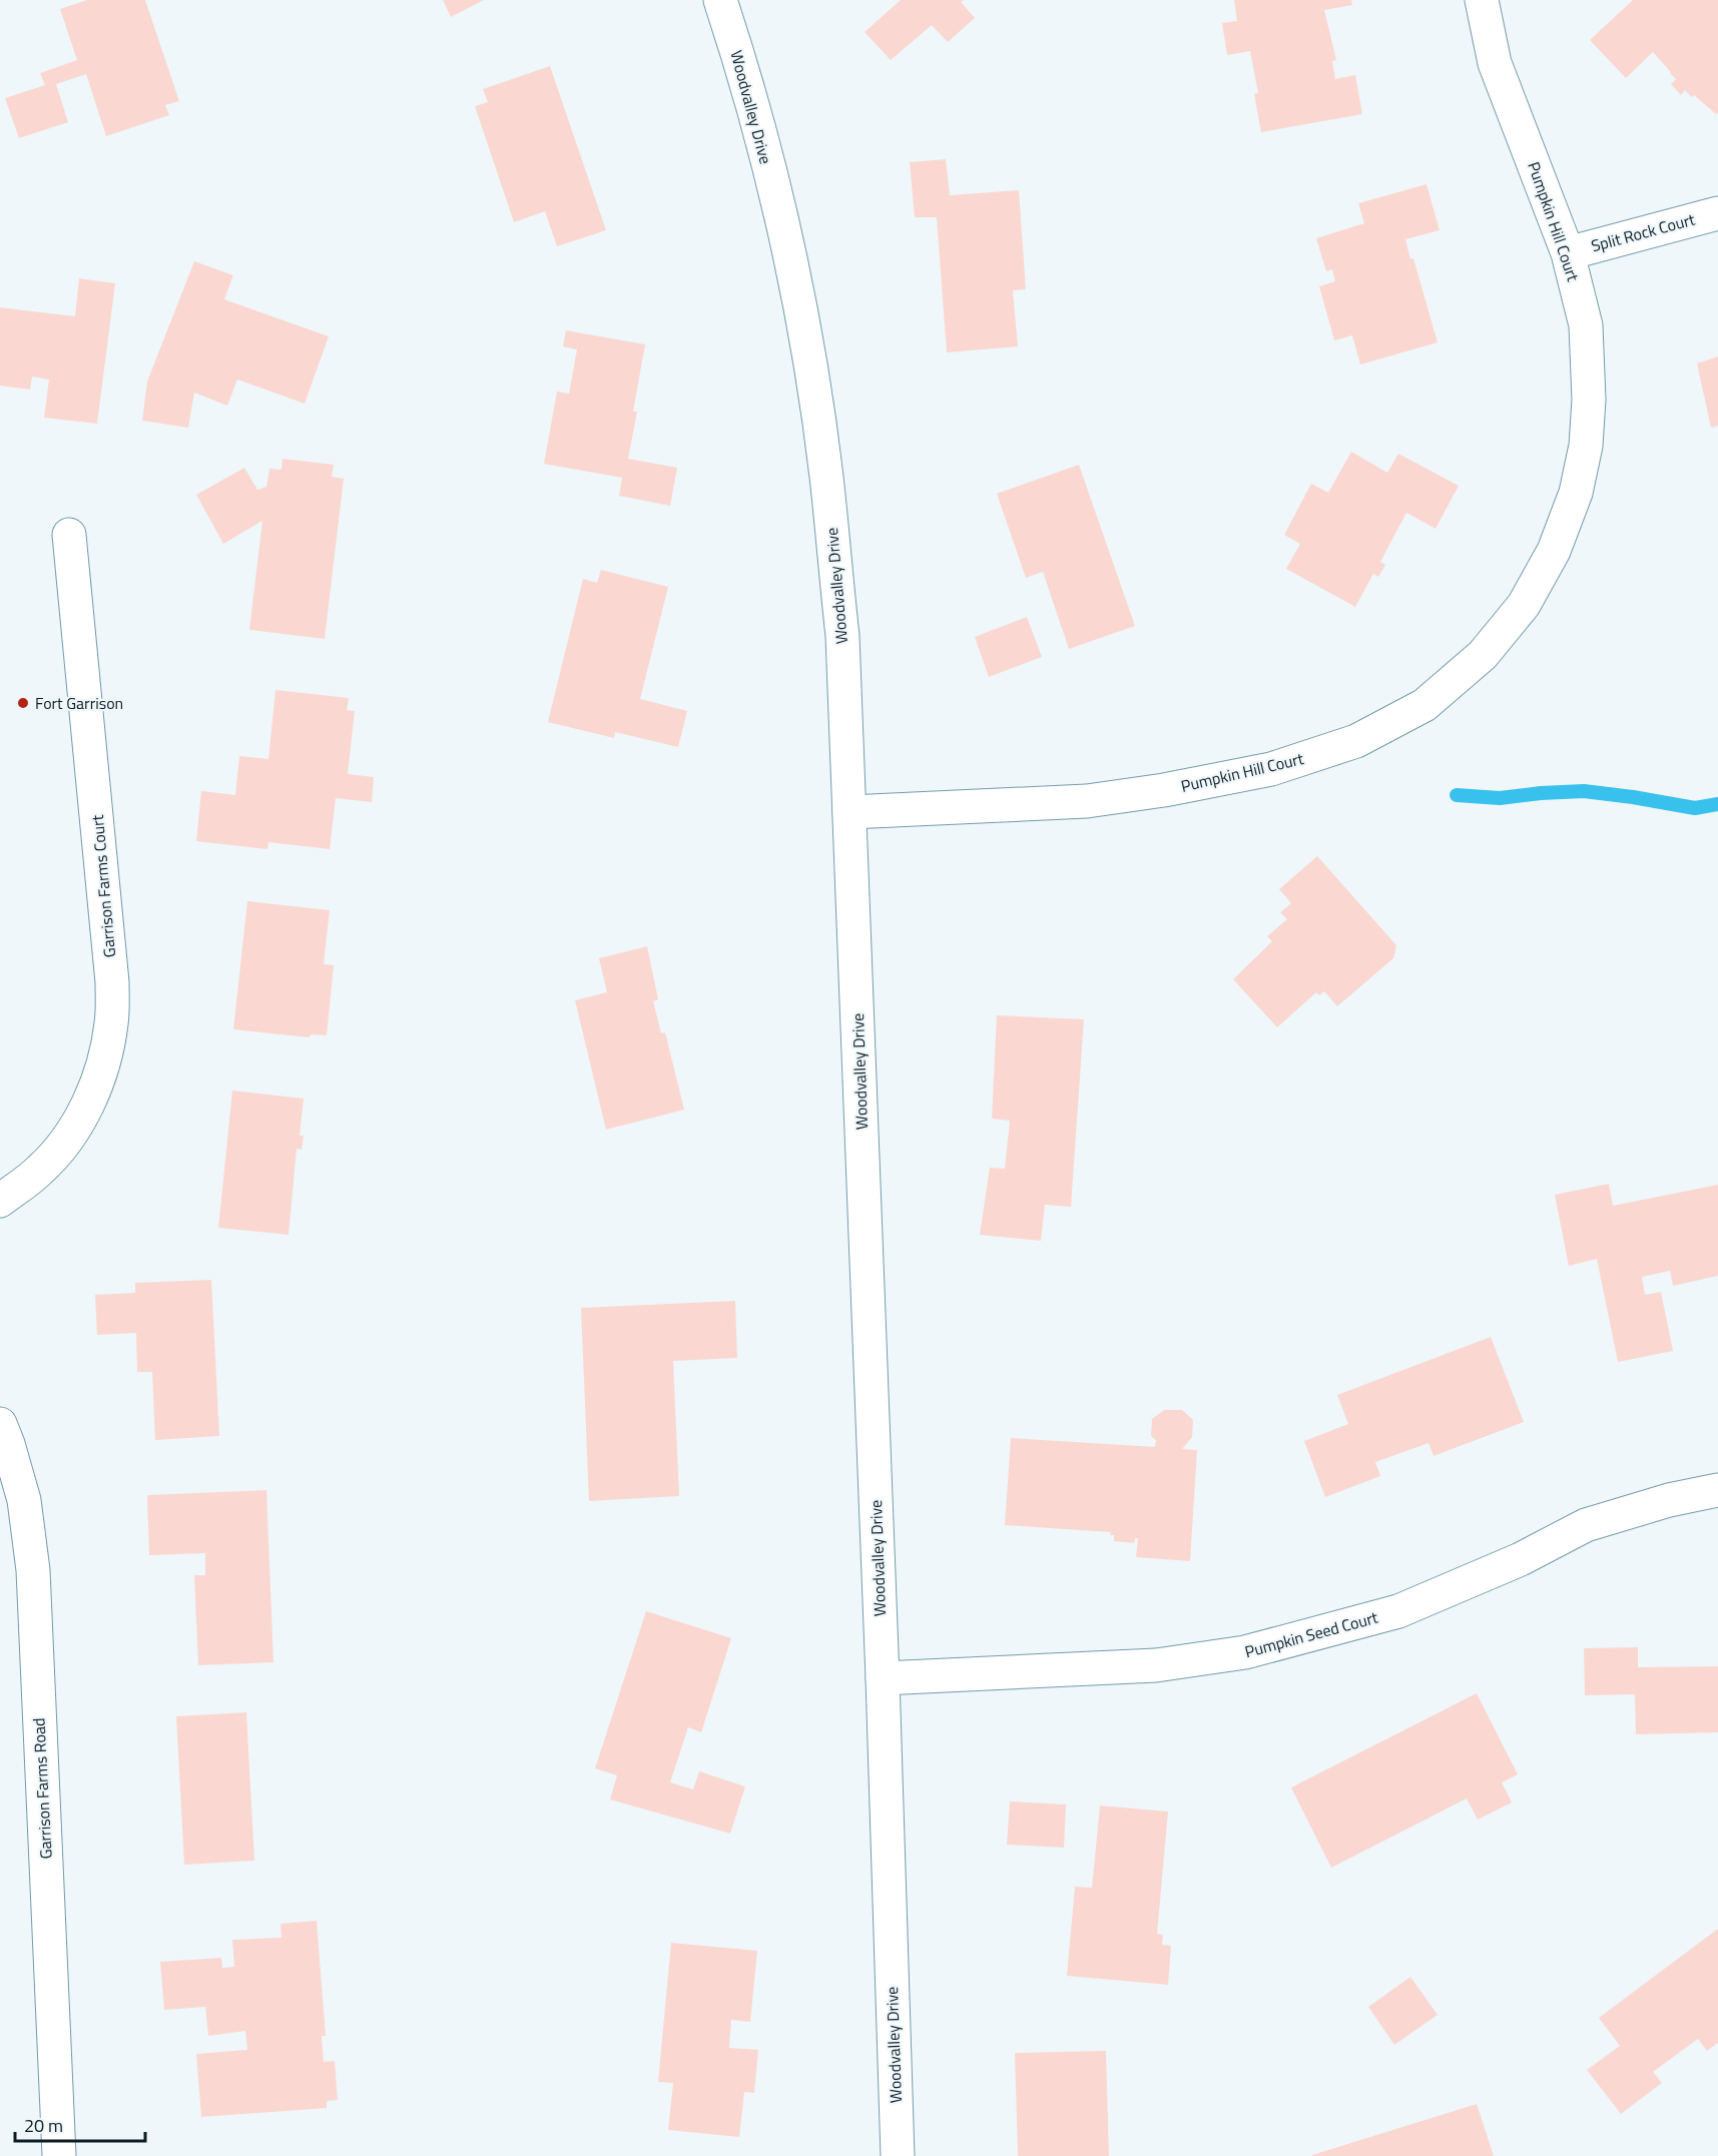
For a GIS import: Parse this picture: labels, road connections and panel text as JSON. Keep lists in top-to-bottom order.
{
  "streets": {
    "street": [
      "Woodvalley Drive",
      "Pumpkin Hill Court",
      "Split Rock Court",
      "Garrison Farms Court",
      "Pumpkin Seed Court",
      "Garrison Farms Road"
    ]
  },
  "crossings": [
    ["Woodvalley Drive", "Pumpkin Hill Court"],
    ["Woodvalley Drive", "Pumpkin Seed Court"],
    ["Pumpkin Hill Court", "Split Rock Court"]
  ],
  "places": ["Fort Garrison"],
  "scale_bar": "20 m"
}
